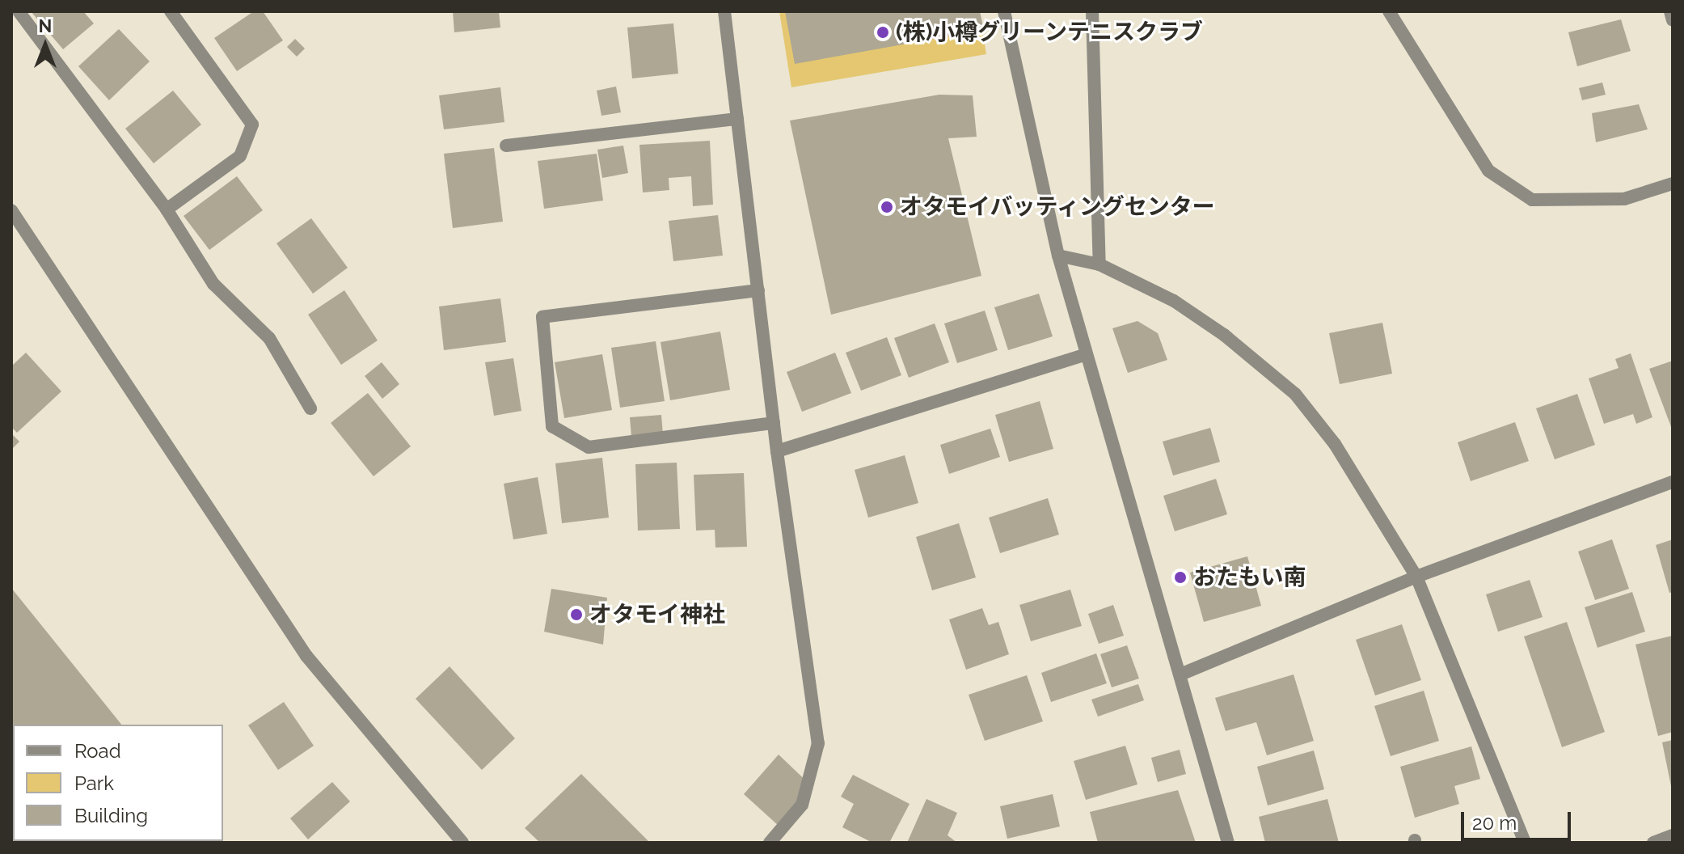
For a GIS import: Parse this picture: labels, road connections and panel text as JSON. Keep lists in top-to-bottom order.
{
  "places": [
    "(株)小樽グリーンテニスクラブ",
    "オタモイバッティングセンター",
    "おたもい南",
    "オタモイ神社"
  ],
  "legend": ["Road", "Park", "Building"],
  "scale_bar": "20 m",
  "north": "top"
}
